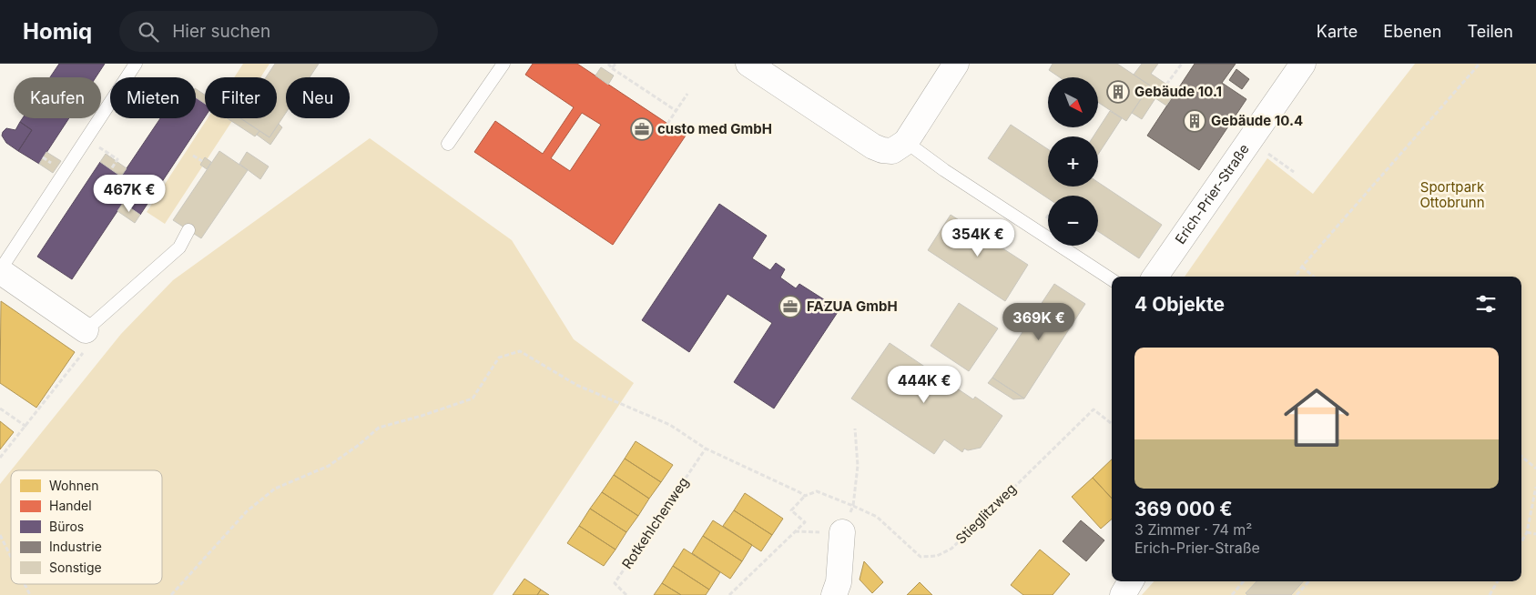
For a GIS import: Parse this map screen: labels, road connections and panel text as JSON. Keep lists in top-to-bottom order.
{
  "streets": {
    "street": ["Erich-Prier-Straße"],
    "path": ["Stieglitzweg", "Rotkehlchenweg"]
  },
  "parks": ["Sportpark Ottobrunn"],
  "places": {
    "building": ["Gebäude 10.1", "Gebäude 10.4"],
    "office": ["custo med GmbH", "FAZUA GmbH"]
  },
  "legend": [
    "Wohnen",
    "Handel",
    "Büros",
    "Industrie",
    "Sonstige"
  ],
  "north": "bottom right",
  "page": {
    "header": "Homiq",
    "search": "Hier suchen",
    "nav": ["Karte", "Ebenen", "Teilen"],
    "map_buttons": ["+", "−"],
    "chip": [
      "Kaufen",
      "Mieten",
      "Filter",
      "Neu"
    ],
    "price": [
      "467K €",
      "354K €",
      "369K €",
      "444K €"
    ],
    "heading": "4 Objekte",
    "list": [
      {
        "name": "369 000 €",
        "note": "3 Zimmer · 74 m² · Erich-Prier-Straße"
      }
    ]
  }
}
